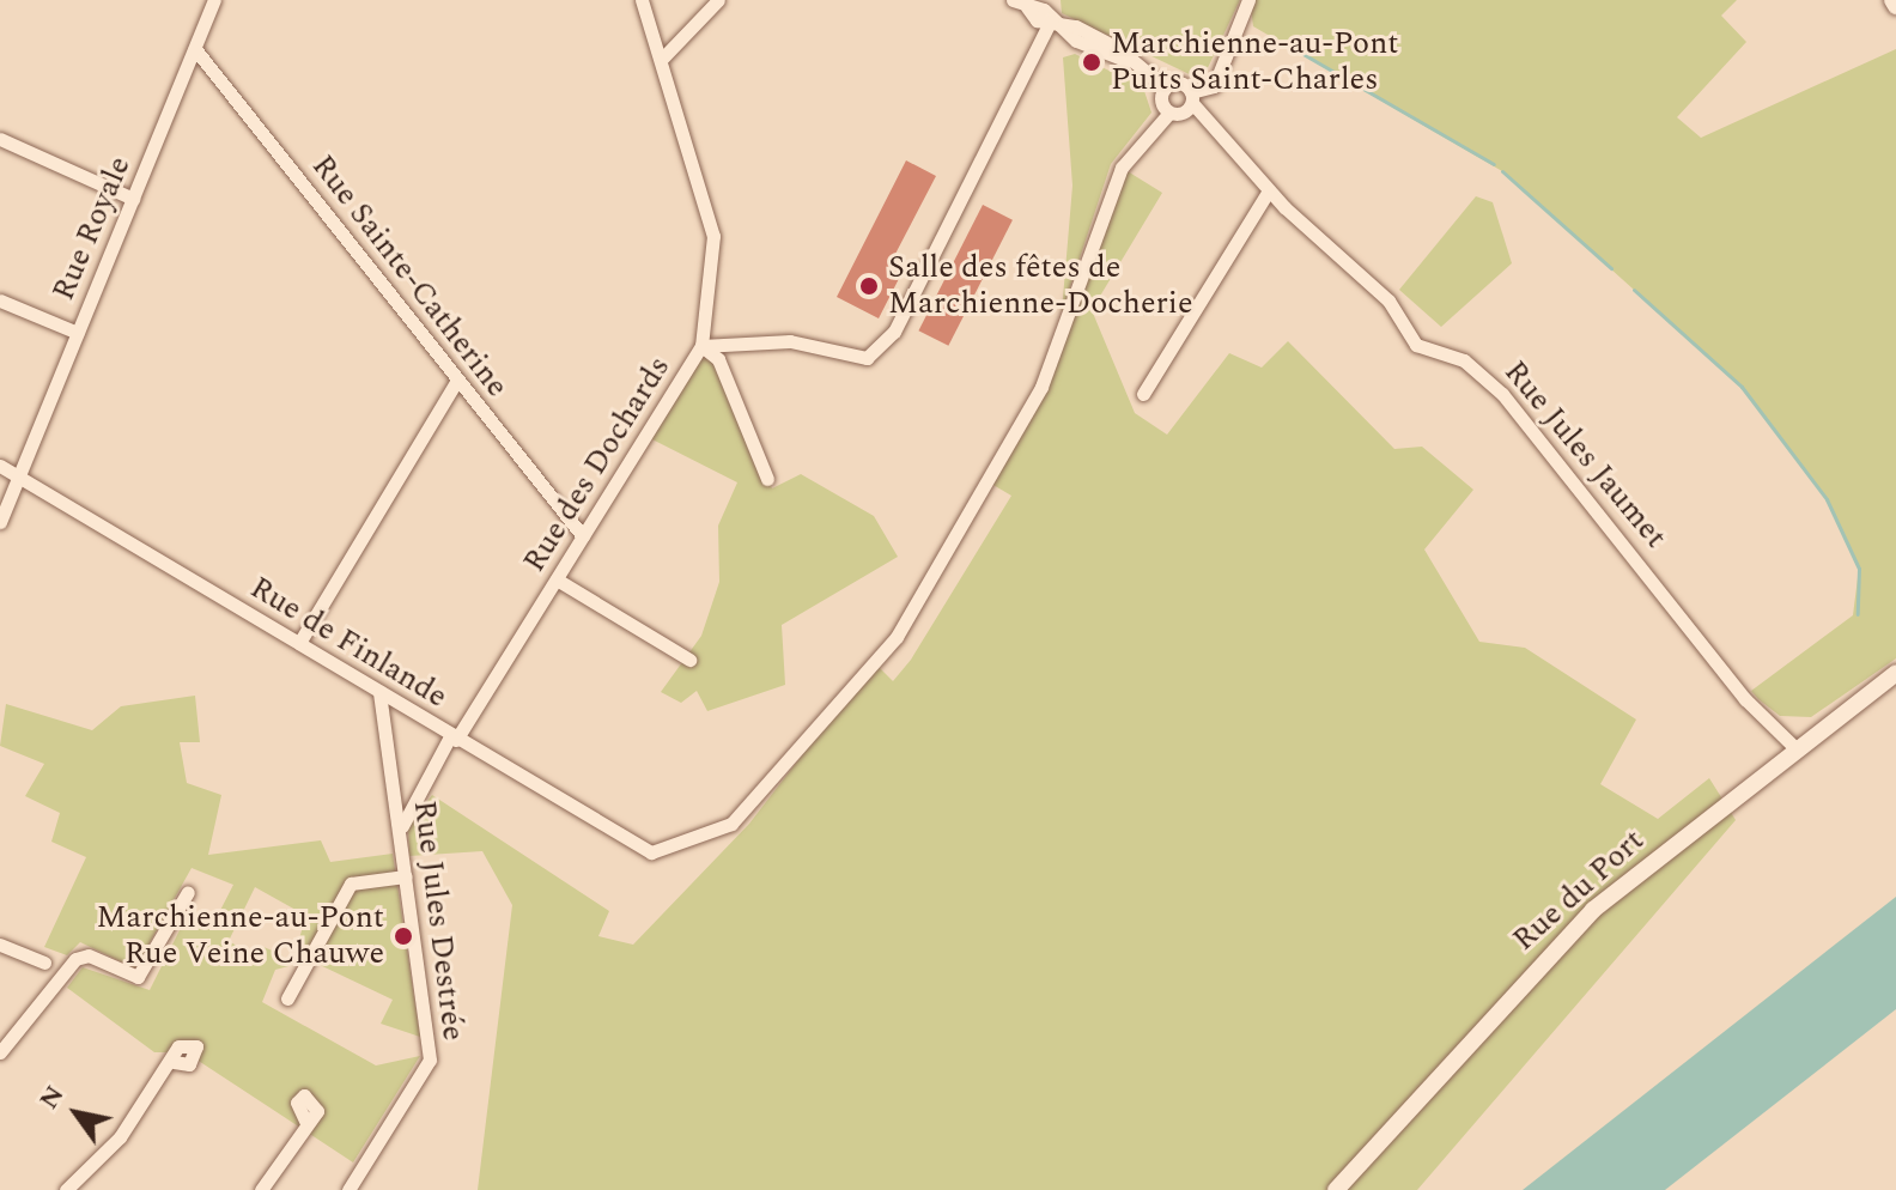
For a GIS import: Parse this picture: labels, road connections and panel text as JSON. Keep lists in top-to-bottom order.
{
  "streets": {
    "main road": ["Rue du Port"],
    "street": [
      "Rue Royale",
      "Rue Sainte-Catherine",
      "Rue Jules Jaumet",
      "Rue des Dochards",
      "Rue de Finlande",
      "Rue Jules Destrée"
    ]
  },
  "crossings": [
    ["Rue Royale", "Rue Sainte-Catherine"],
    ["Rue Royale", "Rue de Finlande"],
    ["Rue Sainte-Catherine", "Rue des Dochards"],
    ["Rue Jules Jaumet", "Rue du Port"],
    ["Rue des Dochards", "Rue de Finlande"],
    ["Rue des Dochards", "Rue Jules Destrée"],
    ["Rue de Finlande", "Rue Jules Destrée"]
  ],
  "places": ["Marchienne-au-Pont Puits Saint-Charles", "Salle des fêtes de Marchienne-Docherie", "Marchienne-au-Pont Rue Veine Chauwe"],
  "north": "top left"
}
